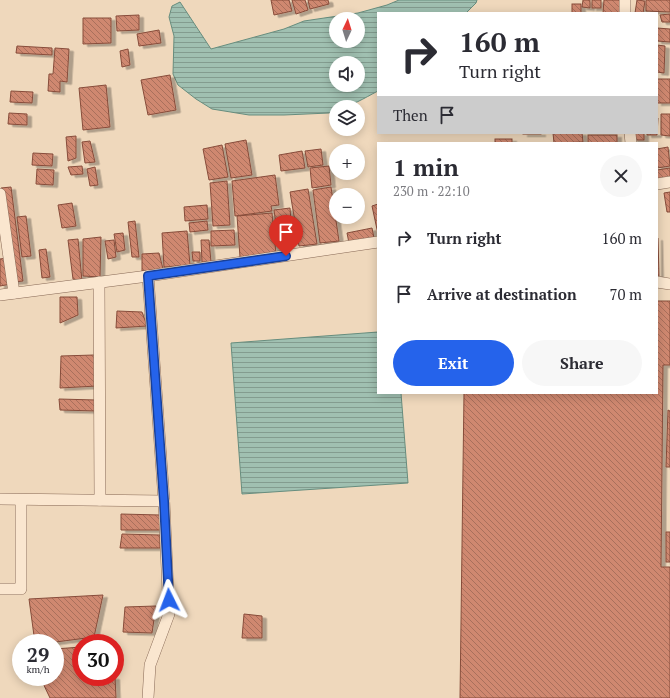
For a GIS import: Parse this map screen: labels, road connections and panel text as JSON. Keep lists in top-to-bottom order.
{
  "north": "top",
  "page": {
    "map_buttons": ["+", "−"],
    "turn": ["160 m", "Turn right"],
    "then": "Then",
    "heading": ["1 min", "230 m · 22:10"],
    "list": [
      {
        "name": "Turn right",
        "value": "160 m"
      },
      {
        "name": "Arrive at destination",
        "value": "70 m"
      }
    ],
    "buttons": ["Exit", "Share"],
    "speed": "29 km/h",
    "limit": "30"
  }
}
